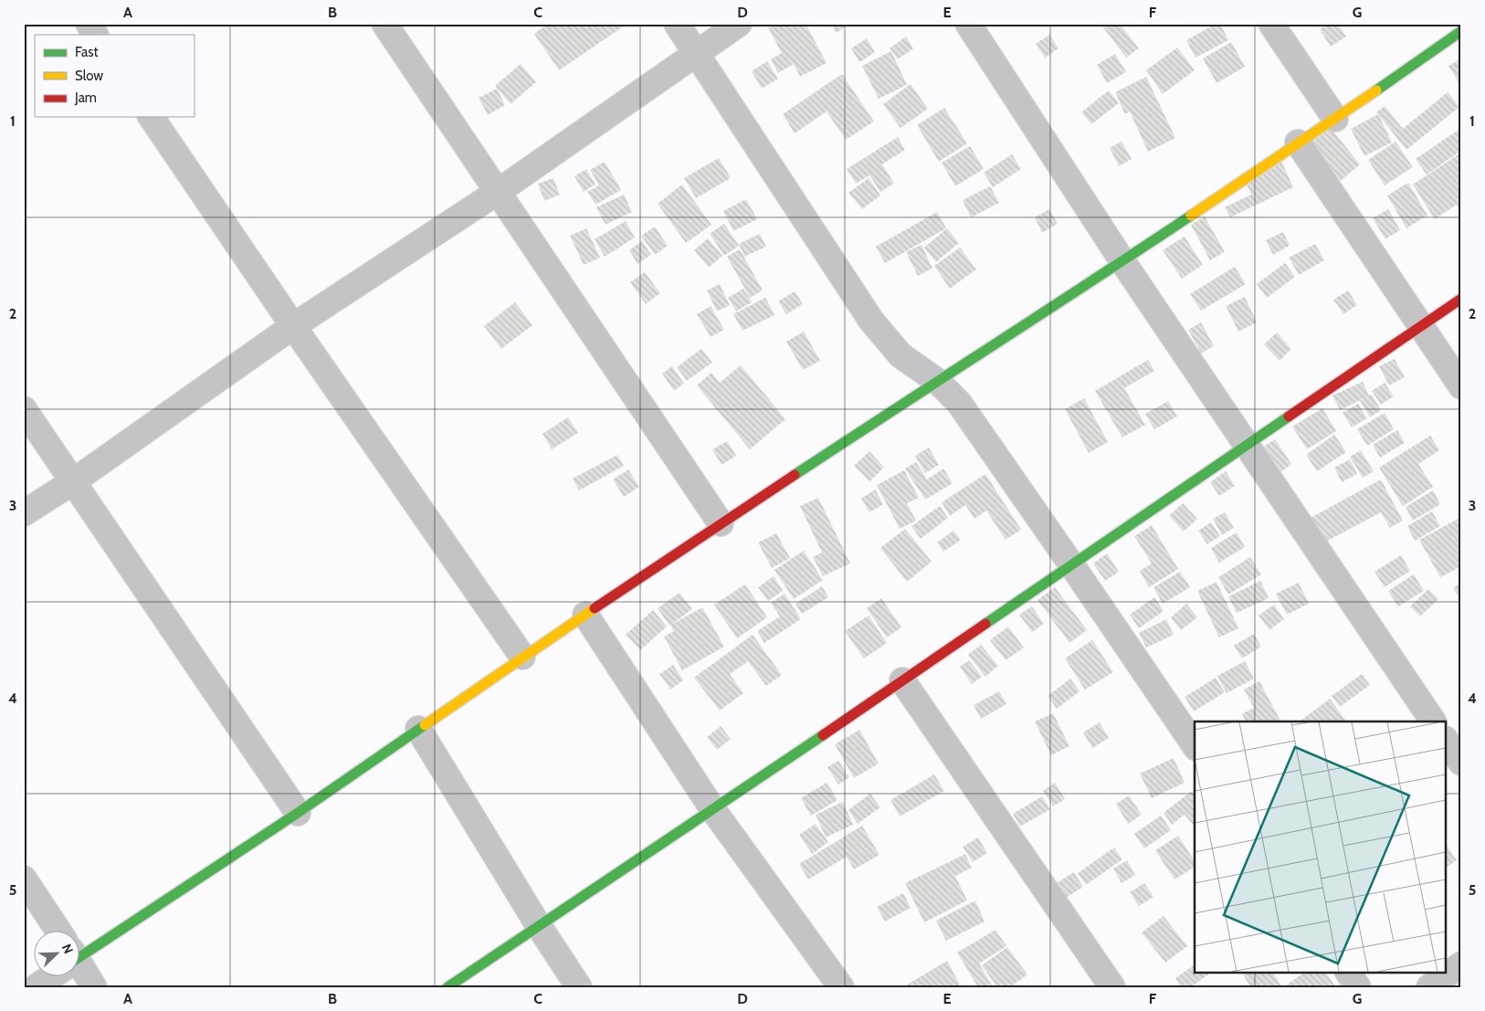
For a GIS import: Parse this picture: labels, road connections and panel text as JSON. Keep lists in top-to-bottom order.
{
  "legend": ["Fast", "Slow", "Jam"],
  "north": "top right",
  "grid": {
    "columns": [
      "A",
      "B",
      "C",
      "D",
      "E",
      "F",
      "G"
    ],
    "rows": [
      "1",
      "2",
      "3",
      "4",
      "5"
    ]
  }
}
